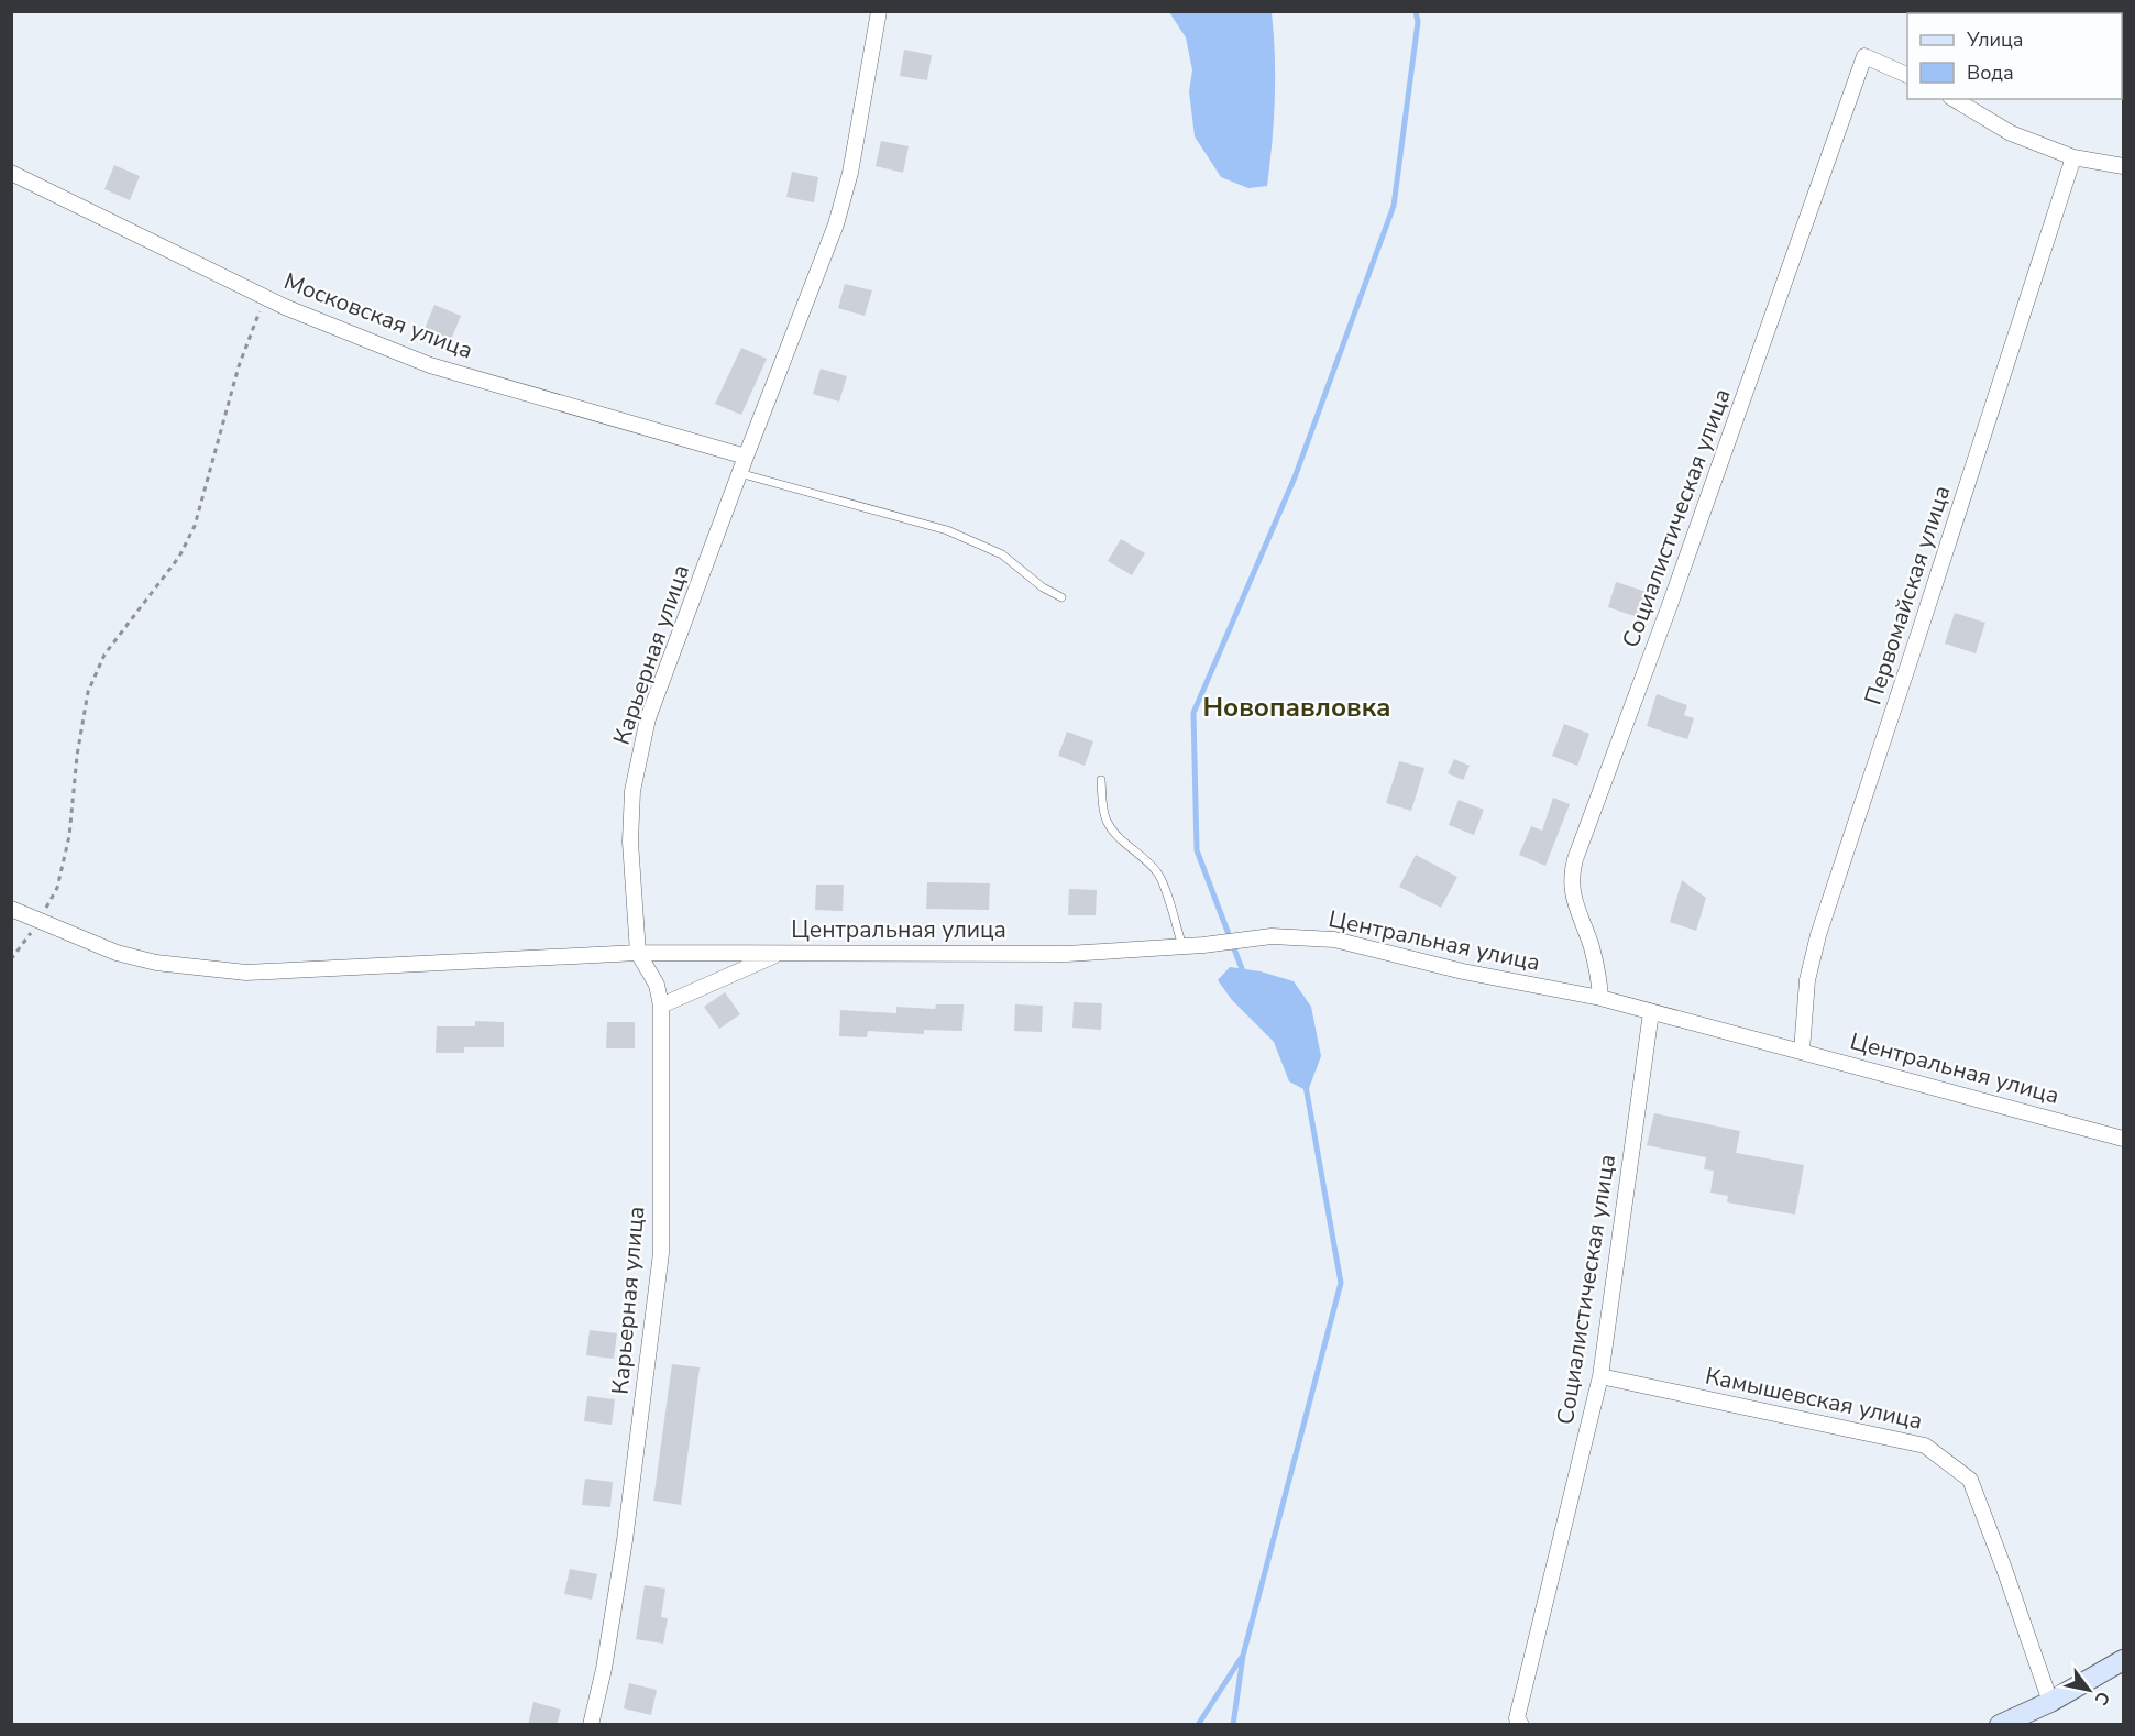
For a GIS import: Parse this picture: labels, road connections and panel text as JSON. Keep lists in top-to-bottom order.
{
  "streets": {
    "street": [
      "Московская улица",
      "Социалистическая улица",
      "Первомайская улица",
      "Карьерная улица",
      "Центральная улица",
      "Камышевская улица"
    ]
  },
  "crossings": [
    ["Московская улица", "Карьерная улица"],
    ["Социалистическая улица", "Центральная улица"],
    ["Социалистическая улица", "Камышевская улица"],
    ["Первомайская улица", "Центральная улица"],
    ["Карьерная улица", "Центральная улица"]
  ],
  "districts": ["Новопавловка"],
  "legend": ["Улица", "Вода"],
  "north": "bottom right"
}
